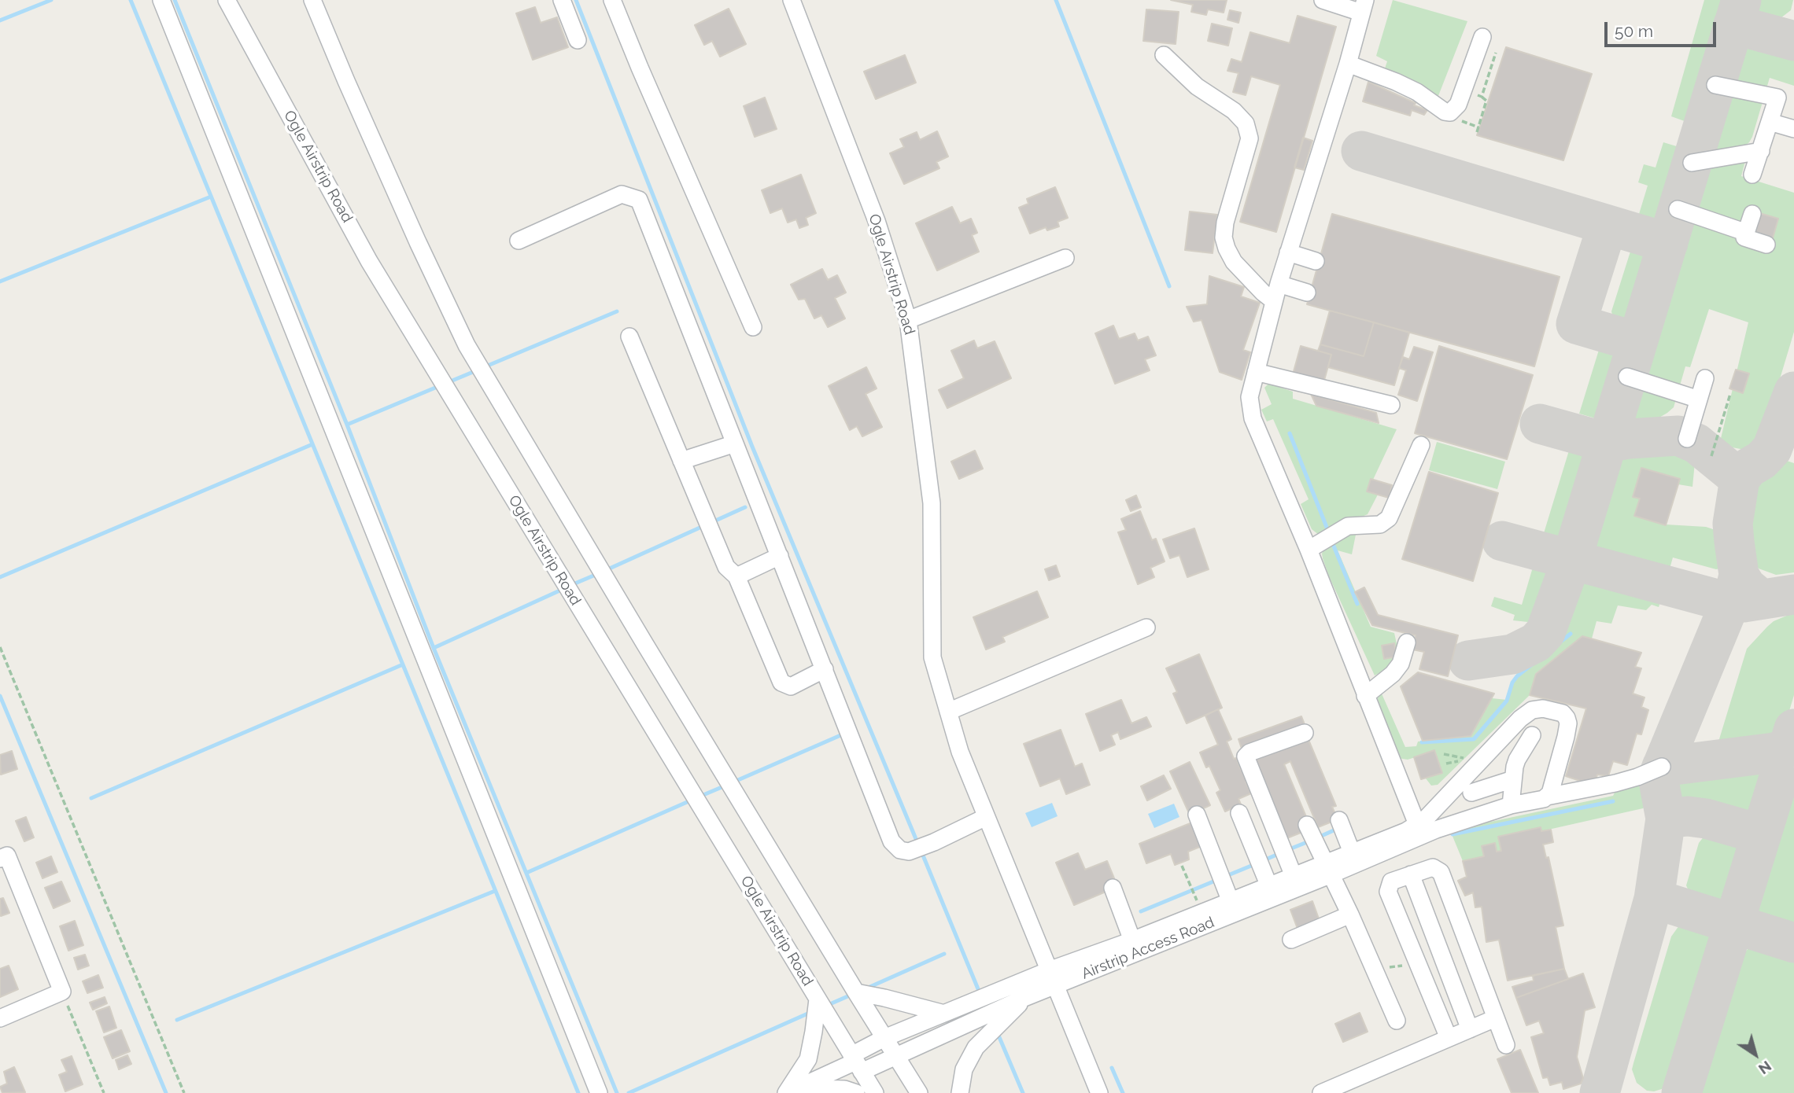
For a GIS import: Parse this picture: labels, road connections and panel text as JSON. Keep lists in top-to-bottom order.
{
  "streets": {
    "street": ["Ogle Airstrip Road", "Airstrip Access Road"]
  },
  "crossings": [
    ["Ogle Airstrip Road", "Airstrip Access Road"]
  ],
  "scale_bar": "50 m",
  "north": "bottom right"
}
